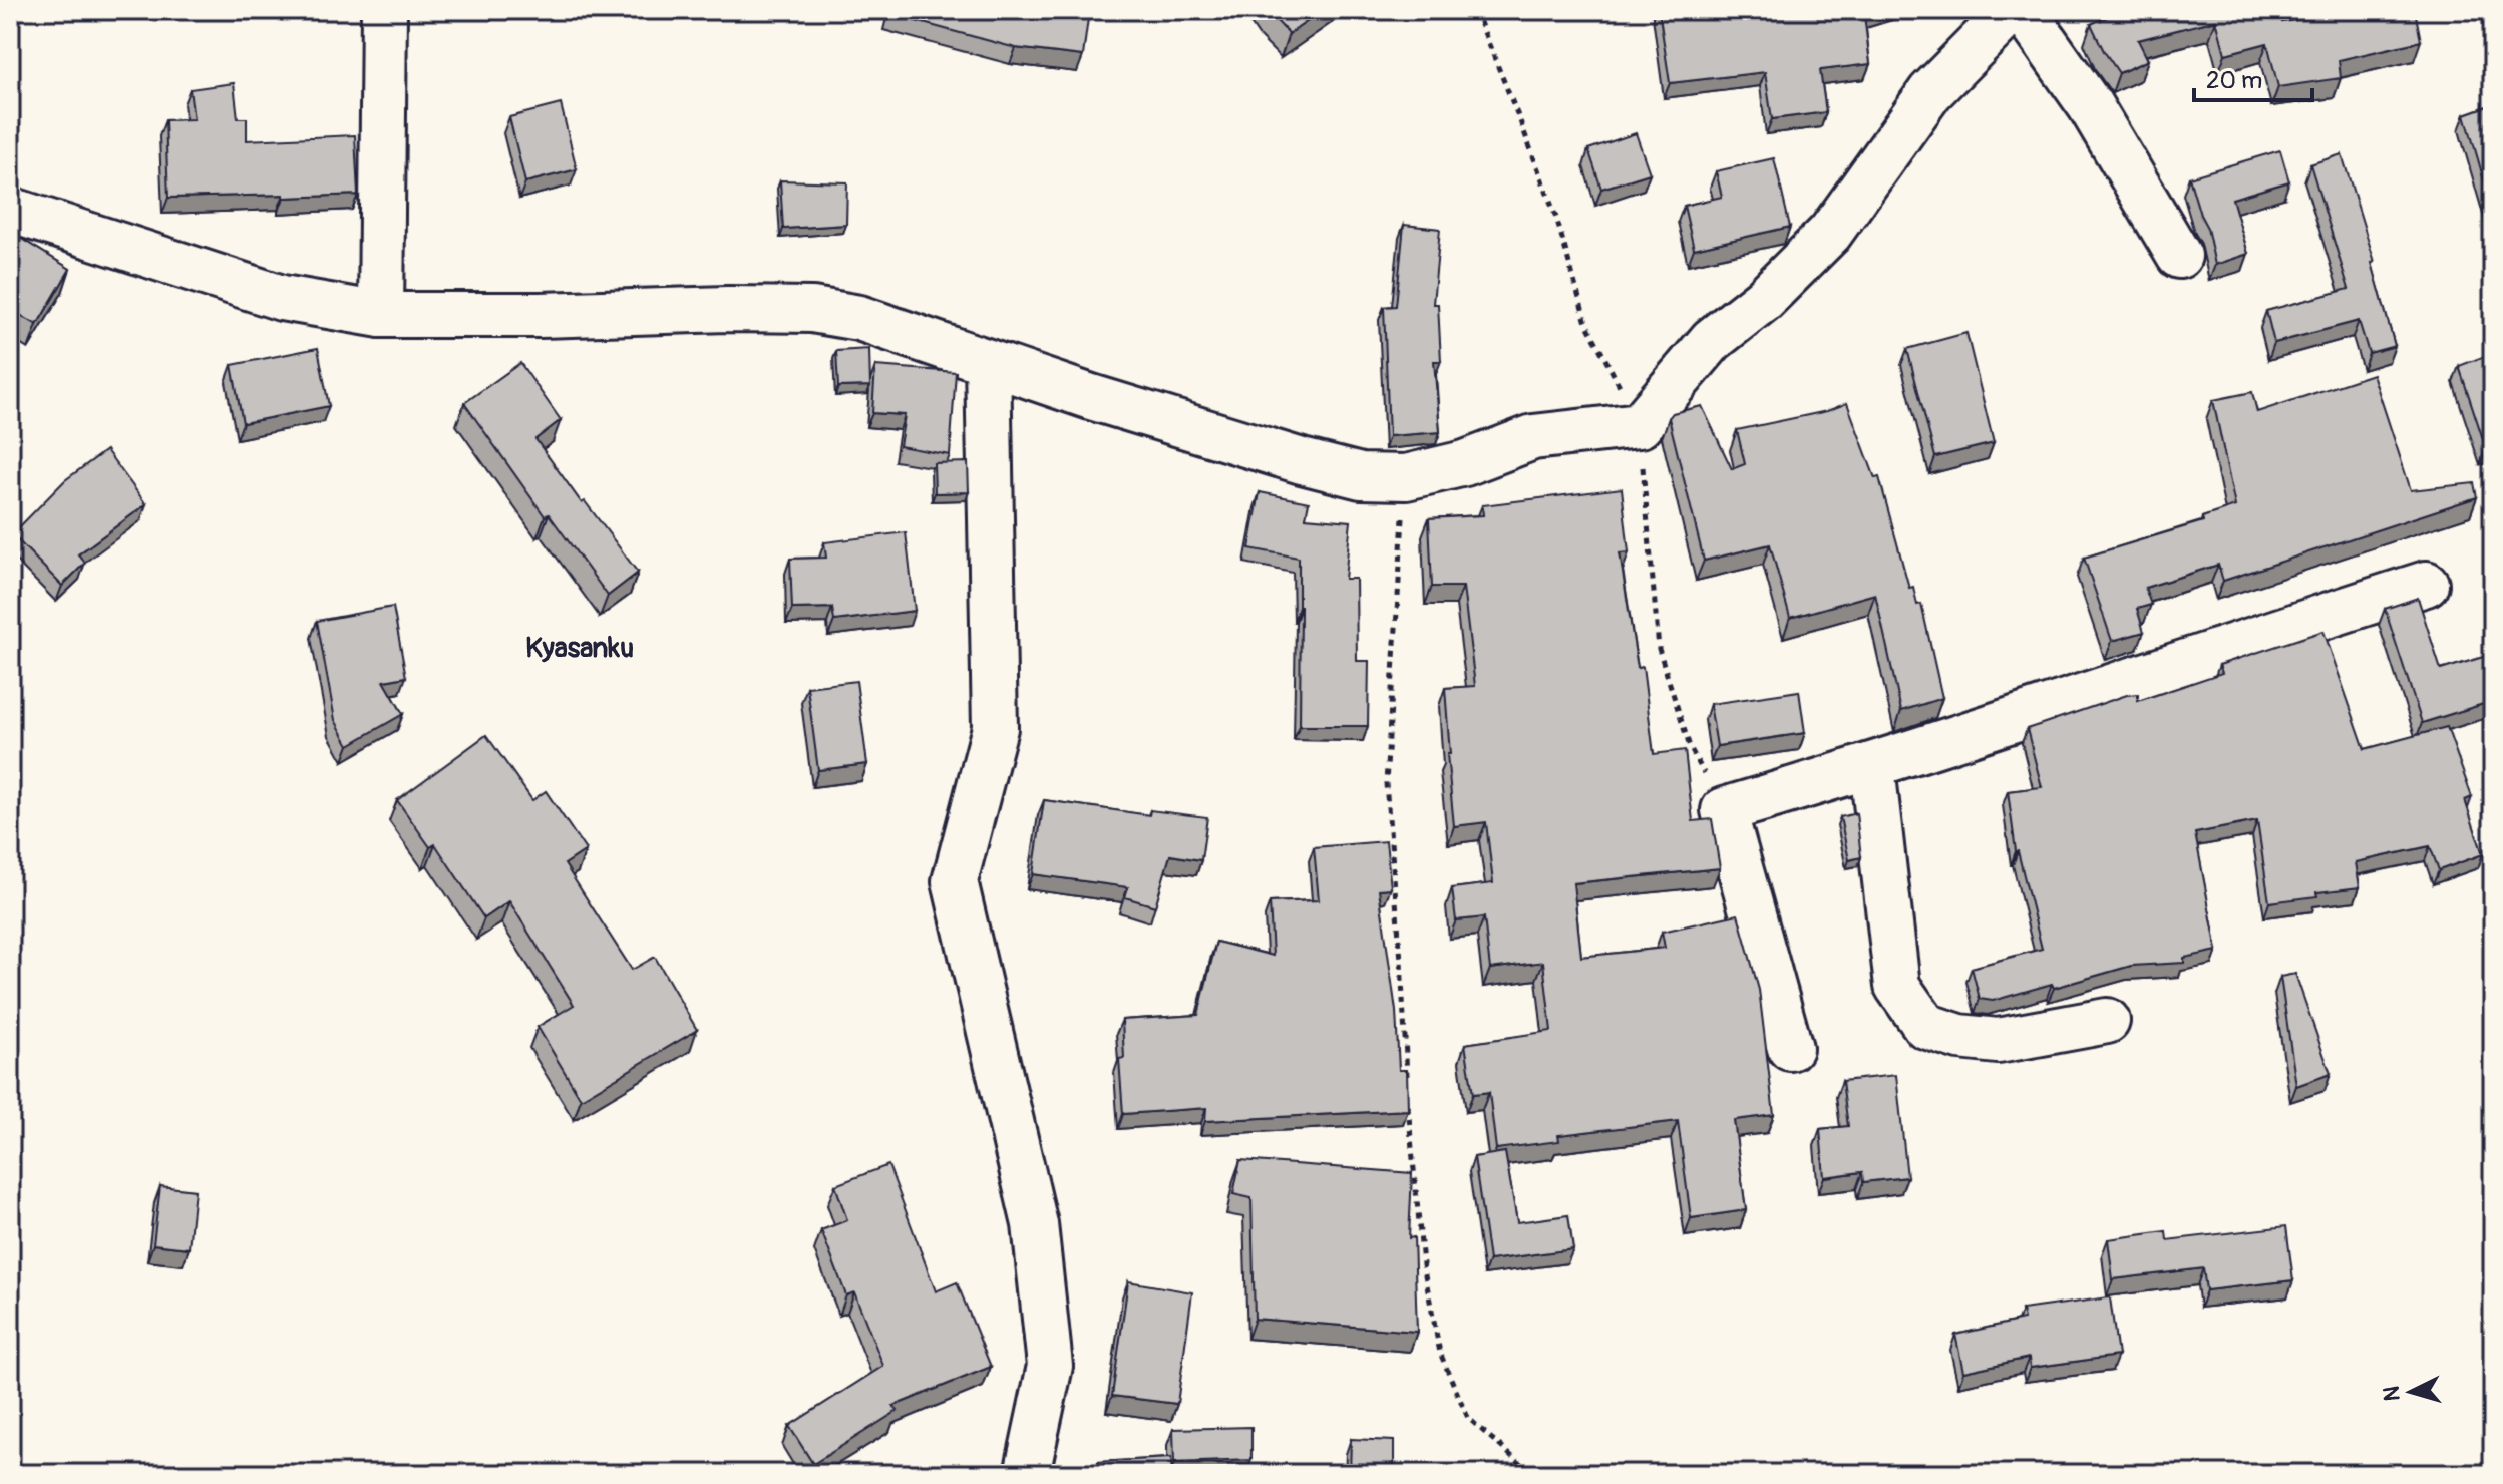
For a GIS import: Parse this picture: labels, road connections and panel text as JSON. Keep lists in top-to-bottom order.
{
  "districts": ["Kyasanku"],
  "scale_bar": "20 m",
  "north": "left"
}
